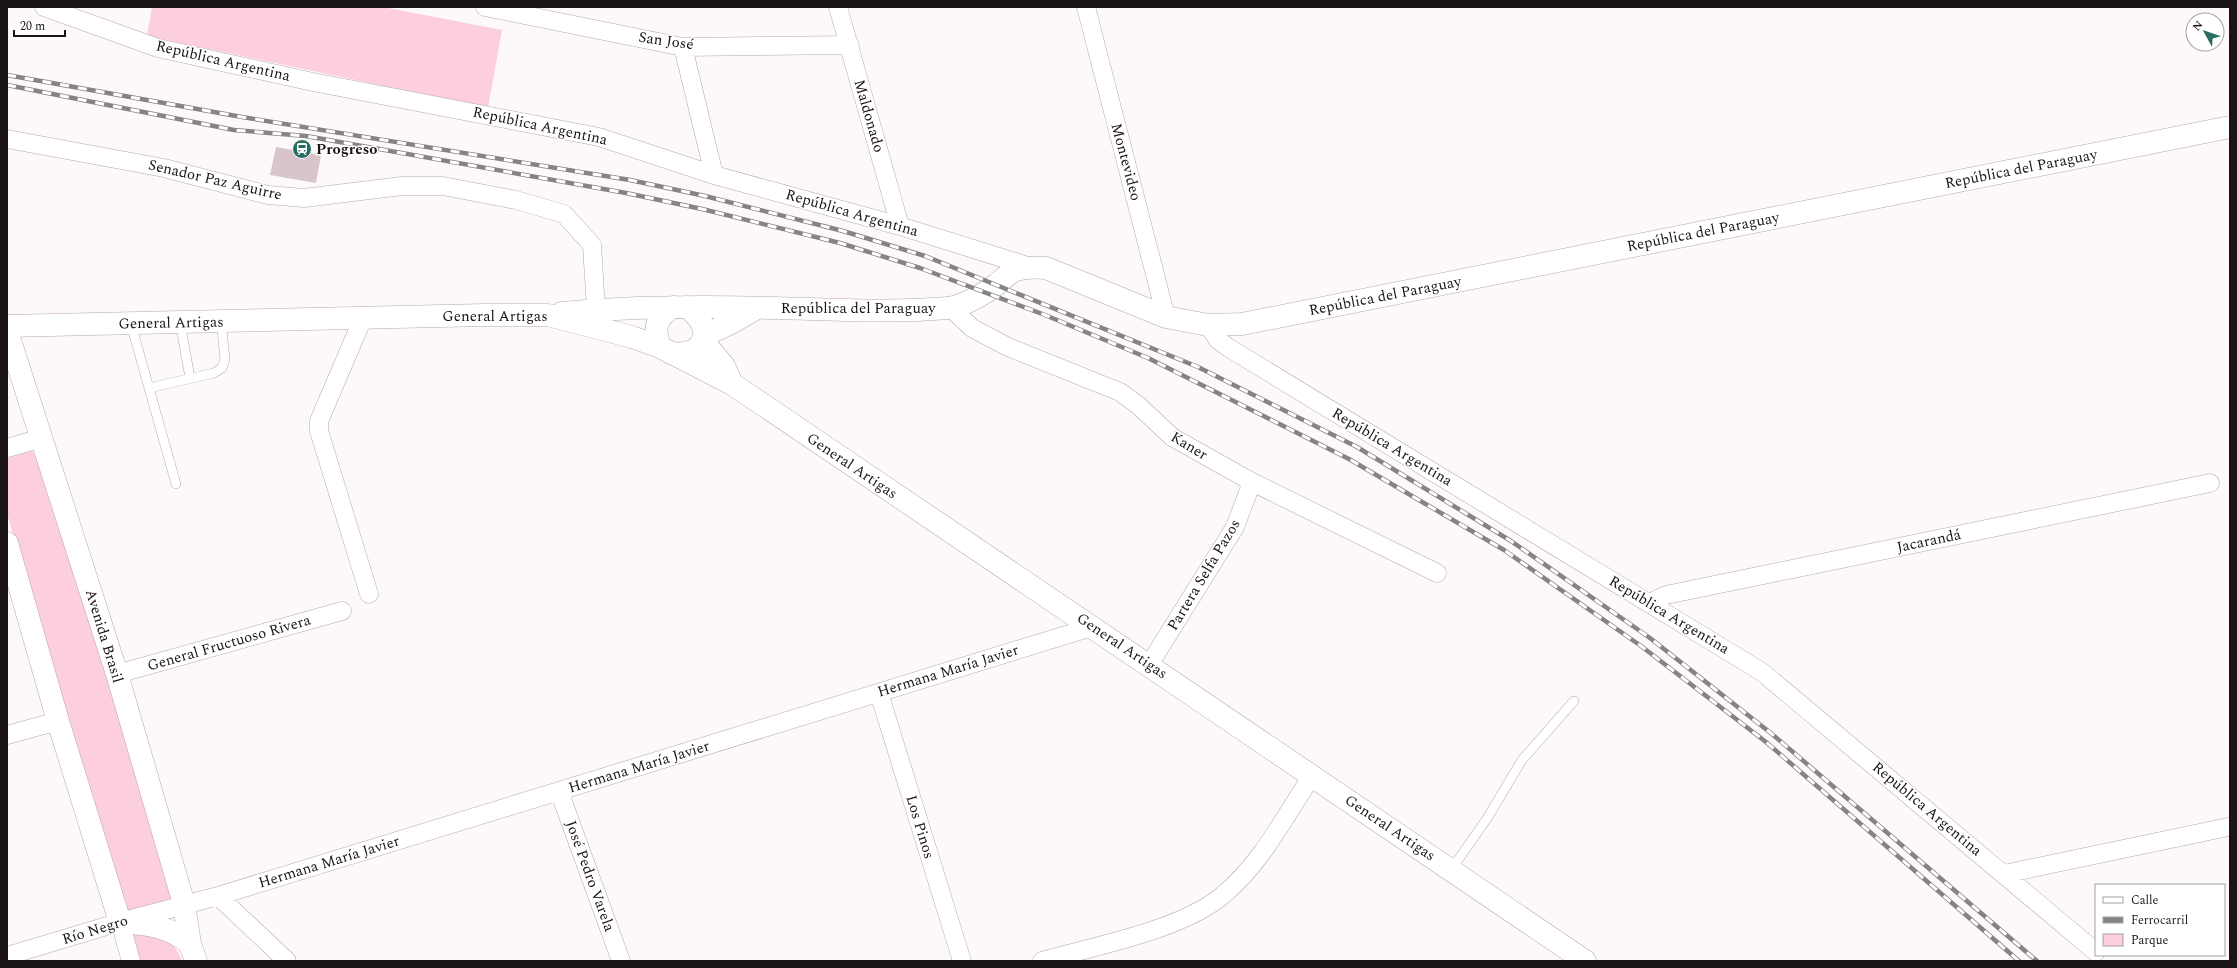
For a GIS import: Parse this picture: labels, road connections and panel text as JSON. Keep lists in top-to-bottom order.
{
  "streets": {
    "street": [
      "San José",
      "República Argentina",
      "Maldonado",
      "Montevideo",
      "República del Paraguay",
      "Senador Paz Aguirre",
      "General Artigas",
      "Kaner",
      "Jacarandá",
      "Partera Selfa Pazos",
      "Avenida Brasil",
      "General Fructuoso Rivera",
      "Hermana María Javier",
      "Los Pinos",
      "José Pedro Varela",
      "Río Negro"
    ]
  },
  "crossings": [
    ["San José", "Maldonado"],
    ["República Argentina", "Maldonado"],
    ["República Argentina", "República del Paraguay"],
    ["República Argentina", "Jacarandá"],
    ["Montevideo", "República del Paraguay"],
    ["República del Paraguay", "Senador Paz Aguirre"],
    ["República del Paraguay", "General Artigas"],
    ["República del Paraguay", "Kaner"],
    ["General Artigas", "Partera Selfa Pazos"],
    ["General Artigas", "Hermana María Javier"],
    ["Kaner", "Partera Selfa Pazos"],
    ["Avenida Brasil", "General Fructuoso Rivera"],
    ["Avenida Brasil", "Hermana María Javier"],
    ["Avenida Brasil", "Río Negro"],
    ["Hermana María Javier", "Los Pinos"],
    ["Hermana María Javier", "José Pedro Varela"],
    ["Hermana María Javier", "Río Negro"]
  ],
  "places": {
    "station": ["Progreso"]
  },
  "legend": ["Calle", "Ferrocarril", "Parque"],
  "scale_bar": "20 m",
  "north": "top left"
}
